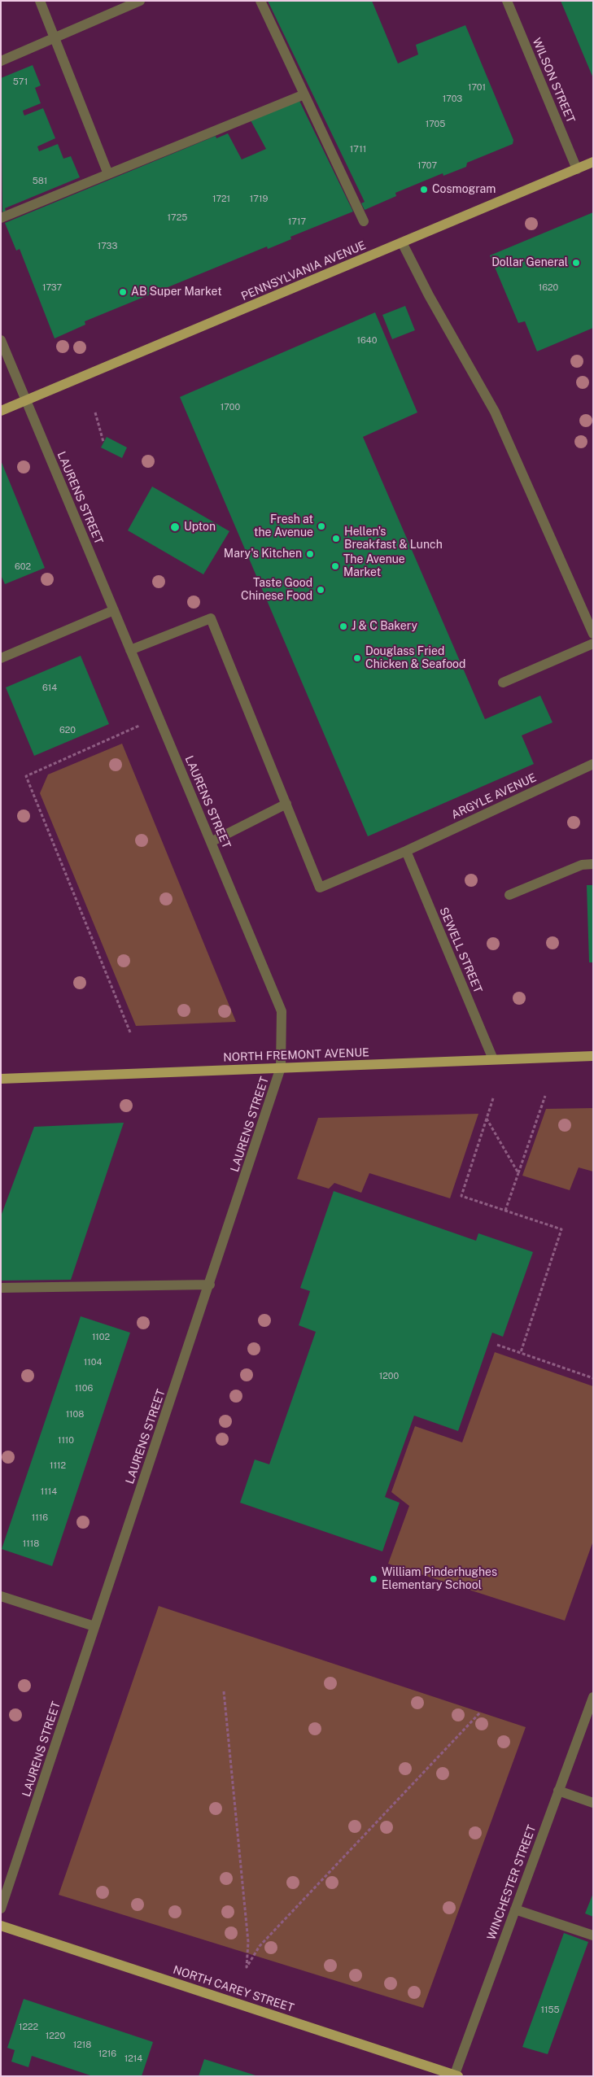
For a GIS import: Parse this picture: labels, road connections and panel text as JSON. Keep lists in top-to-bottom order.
{
  "streets": {
    "main road": ["PENNSYLVANIA AVENUE", "NORTH FREMONT AVENUE", "NORTH CAREY STREET"],
    "street": [
      "WILSON STREET",
      "LAURENS STREET",
      "ARGYLE AVENUE",
      "SEWELL STREET",
      "WINCHESTER STREET"
    ]
  },
  "crossings": [
    ["WILSON STREET", "PENNSYLVANIA AVENUE"],
    ["PENNSYLVANIA AVENUE", "LAURENS STREET"],
    ["LAURENS STREET", "NORTH FREMONT AVENUE"],
    ["ARGYLE AVENUE", "SEWELL STREET"],
    ["SEWELL STREET", "NORTH FREMONT AVENUE"],
    ["WINCHESTER STREET", "NORTH CAREY STREET"]
  ],
  "places": [
    "Cosmogram",
    "Dollar General",
    "AB Super Market",
    "Fresh at the Avenue",
    "Upton",
    "Hellen's Breakfast & Lunch",
    "Mary's Kitchen",
    "The Avenue Market",
    "Taste Good Chinese Food",
    "J & C Bakery",
    "Douglass Fried Chicken & Seafood",
    "William Pinderhughes Elementary School"
  ],
  "house_numbers": [
    "571",
    "1701",
    "1703",
    "1705",
    "1711",
    "1707",
    "581",
    "1721",
    "1719",
    "1725",
    "1717",
    "1733",
    "1737",
    "1620",
    "1640",
    "1700",
    "602",
    "614",
    "620",
    "1102",
    "1104",
    "1200",
    "1106",
    "1108",
    "1110",
    "1112",
    "1114",
    "1116",
    "1118",
    "1155",
    "1222",
    "1220",
    "1218",
    "1216",
    "1214"
  ]
}
